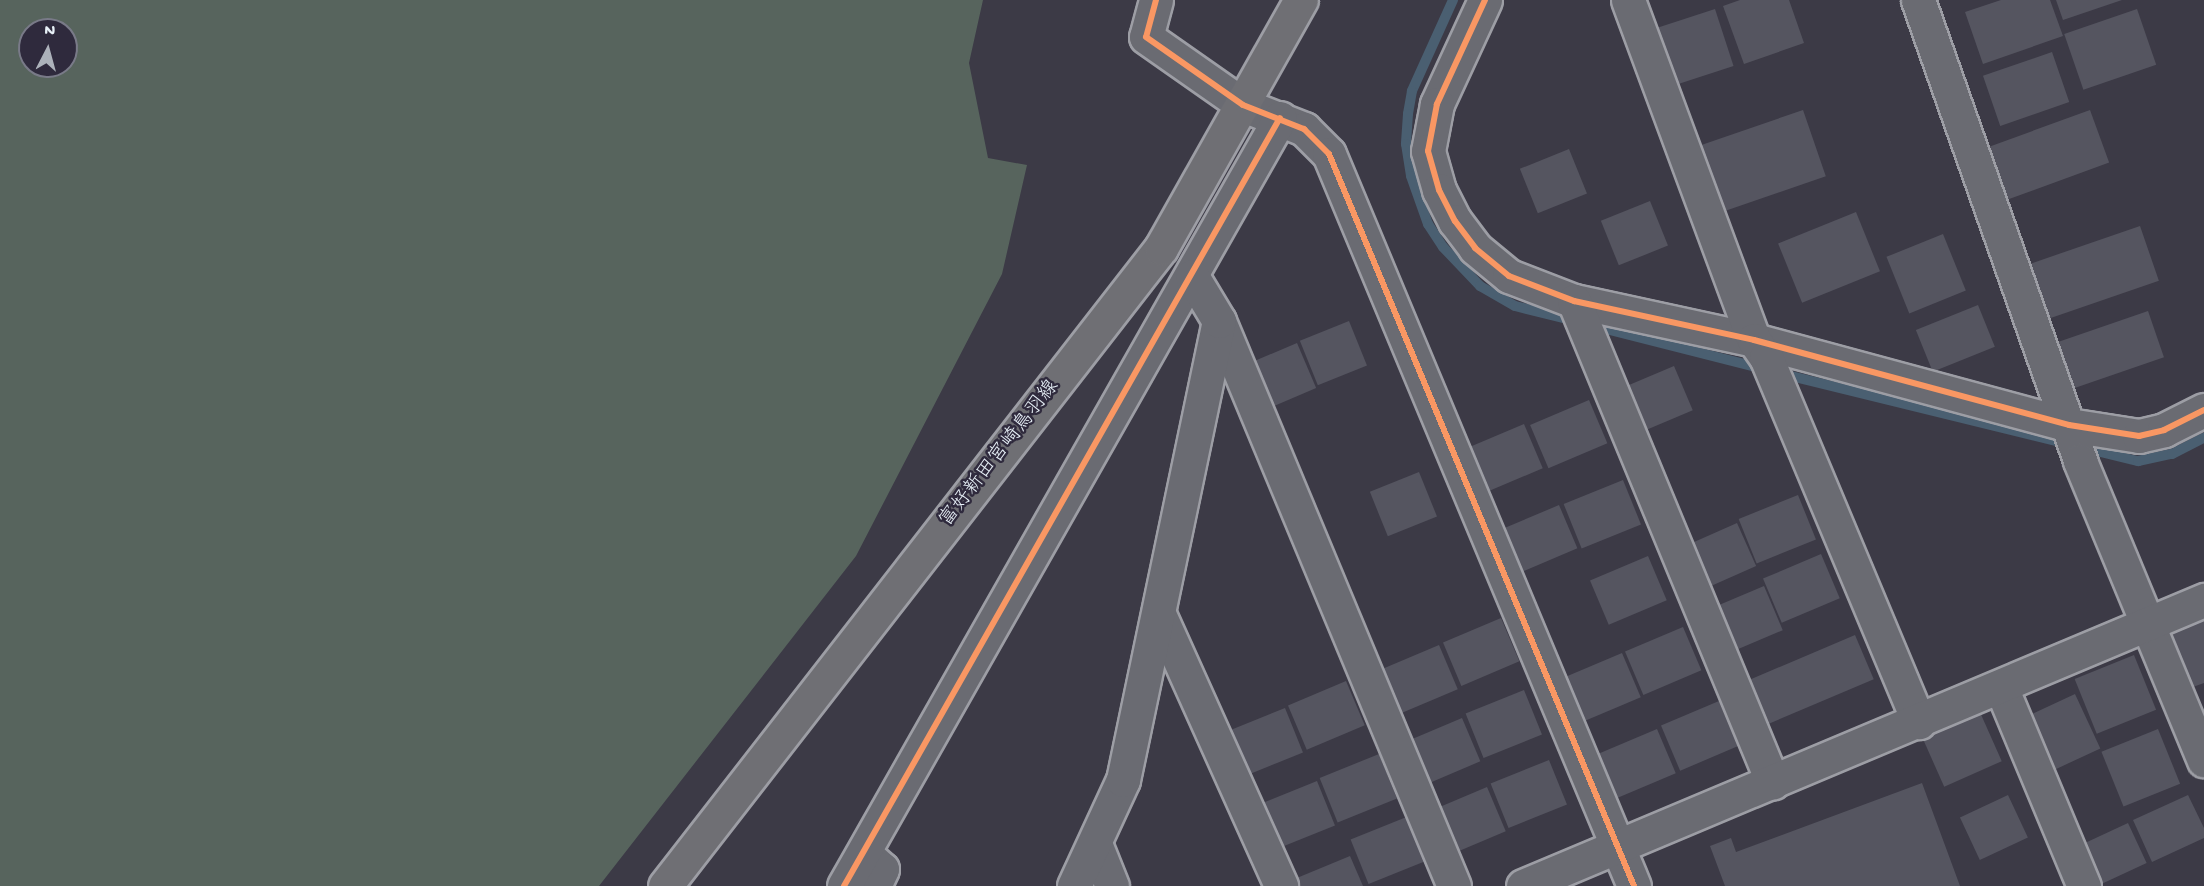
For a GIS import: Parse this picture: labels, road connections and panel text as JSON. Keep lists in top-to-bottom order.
{
  "streets": {
    "main road": ["富好新田宮崎鳥羽線"]
  },
  "north": "top"
}
